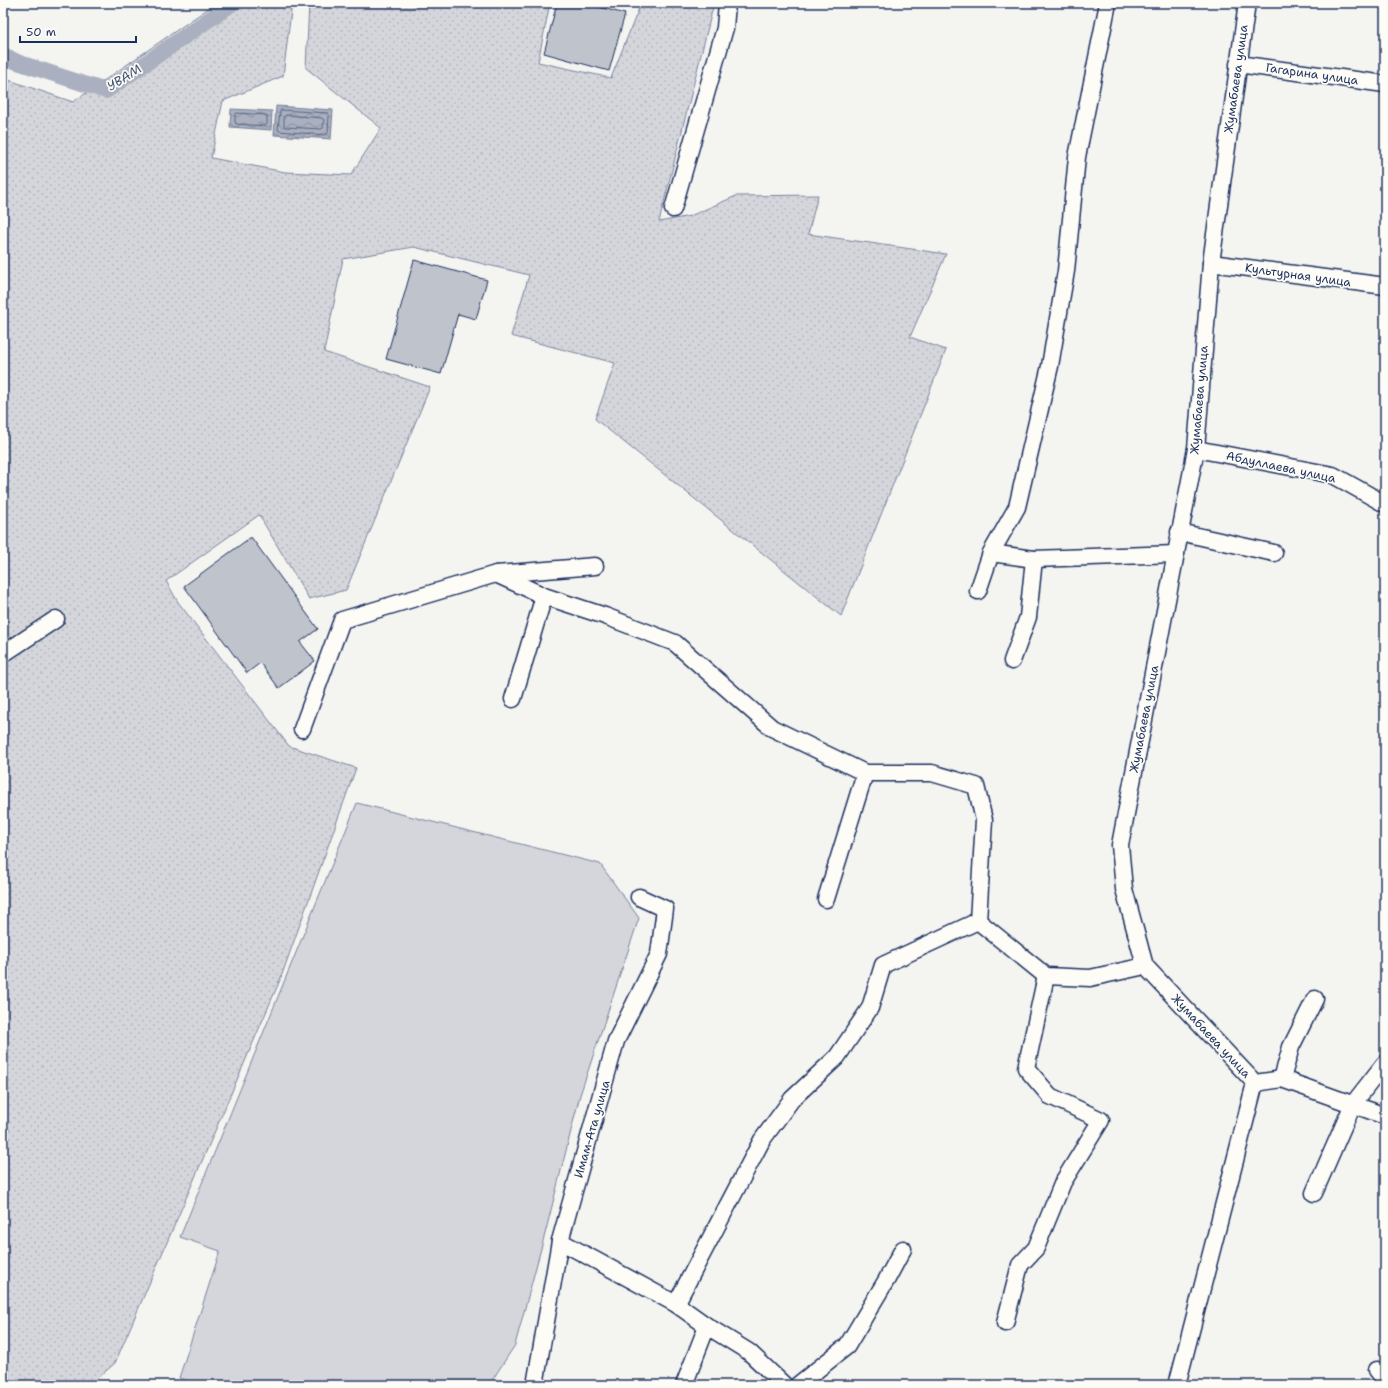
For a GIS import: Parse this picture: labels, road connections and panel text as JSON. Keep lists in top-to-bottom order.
{
  "streets": {
    "street": [
      "Гагарина улица",
      "Жумабаева улица",
      "Культурная улица",
      "Абдуллаева улица",
      "Имам-Ата улица"
    ]
  },
  "crossings": [
    ["Гагарина улица", "Жумабаева улица"],
    ["Жумабаева улица", "Культурная улица"],
    ["Жумабаева улица", "Абдуллаева улица"]
  ],
  "water": ["УВАМ"],
  "scale_bar": "50 m"
}
